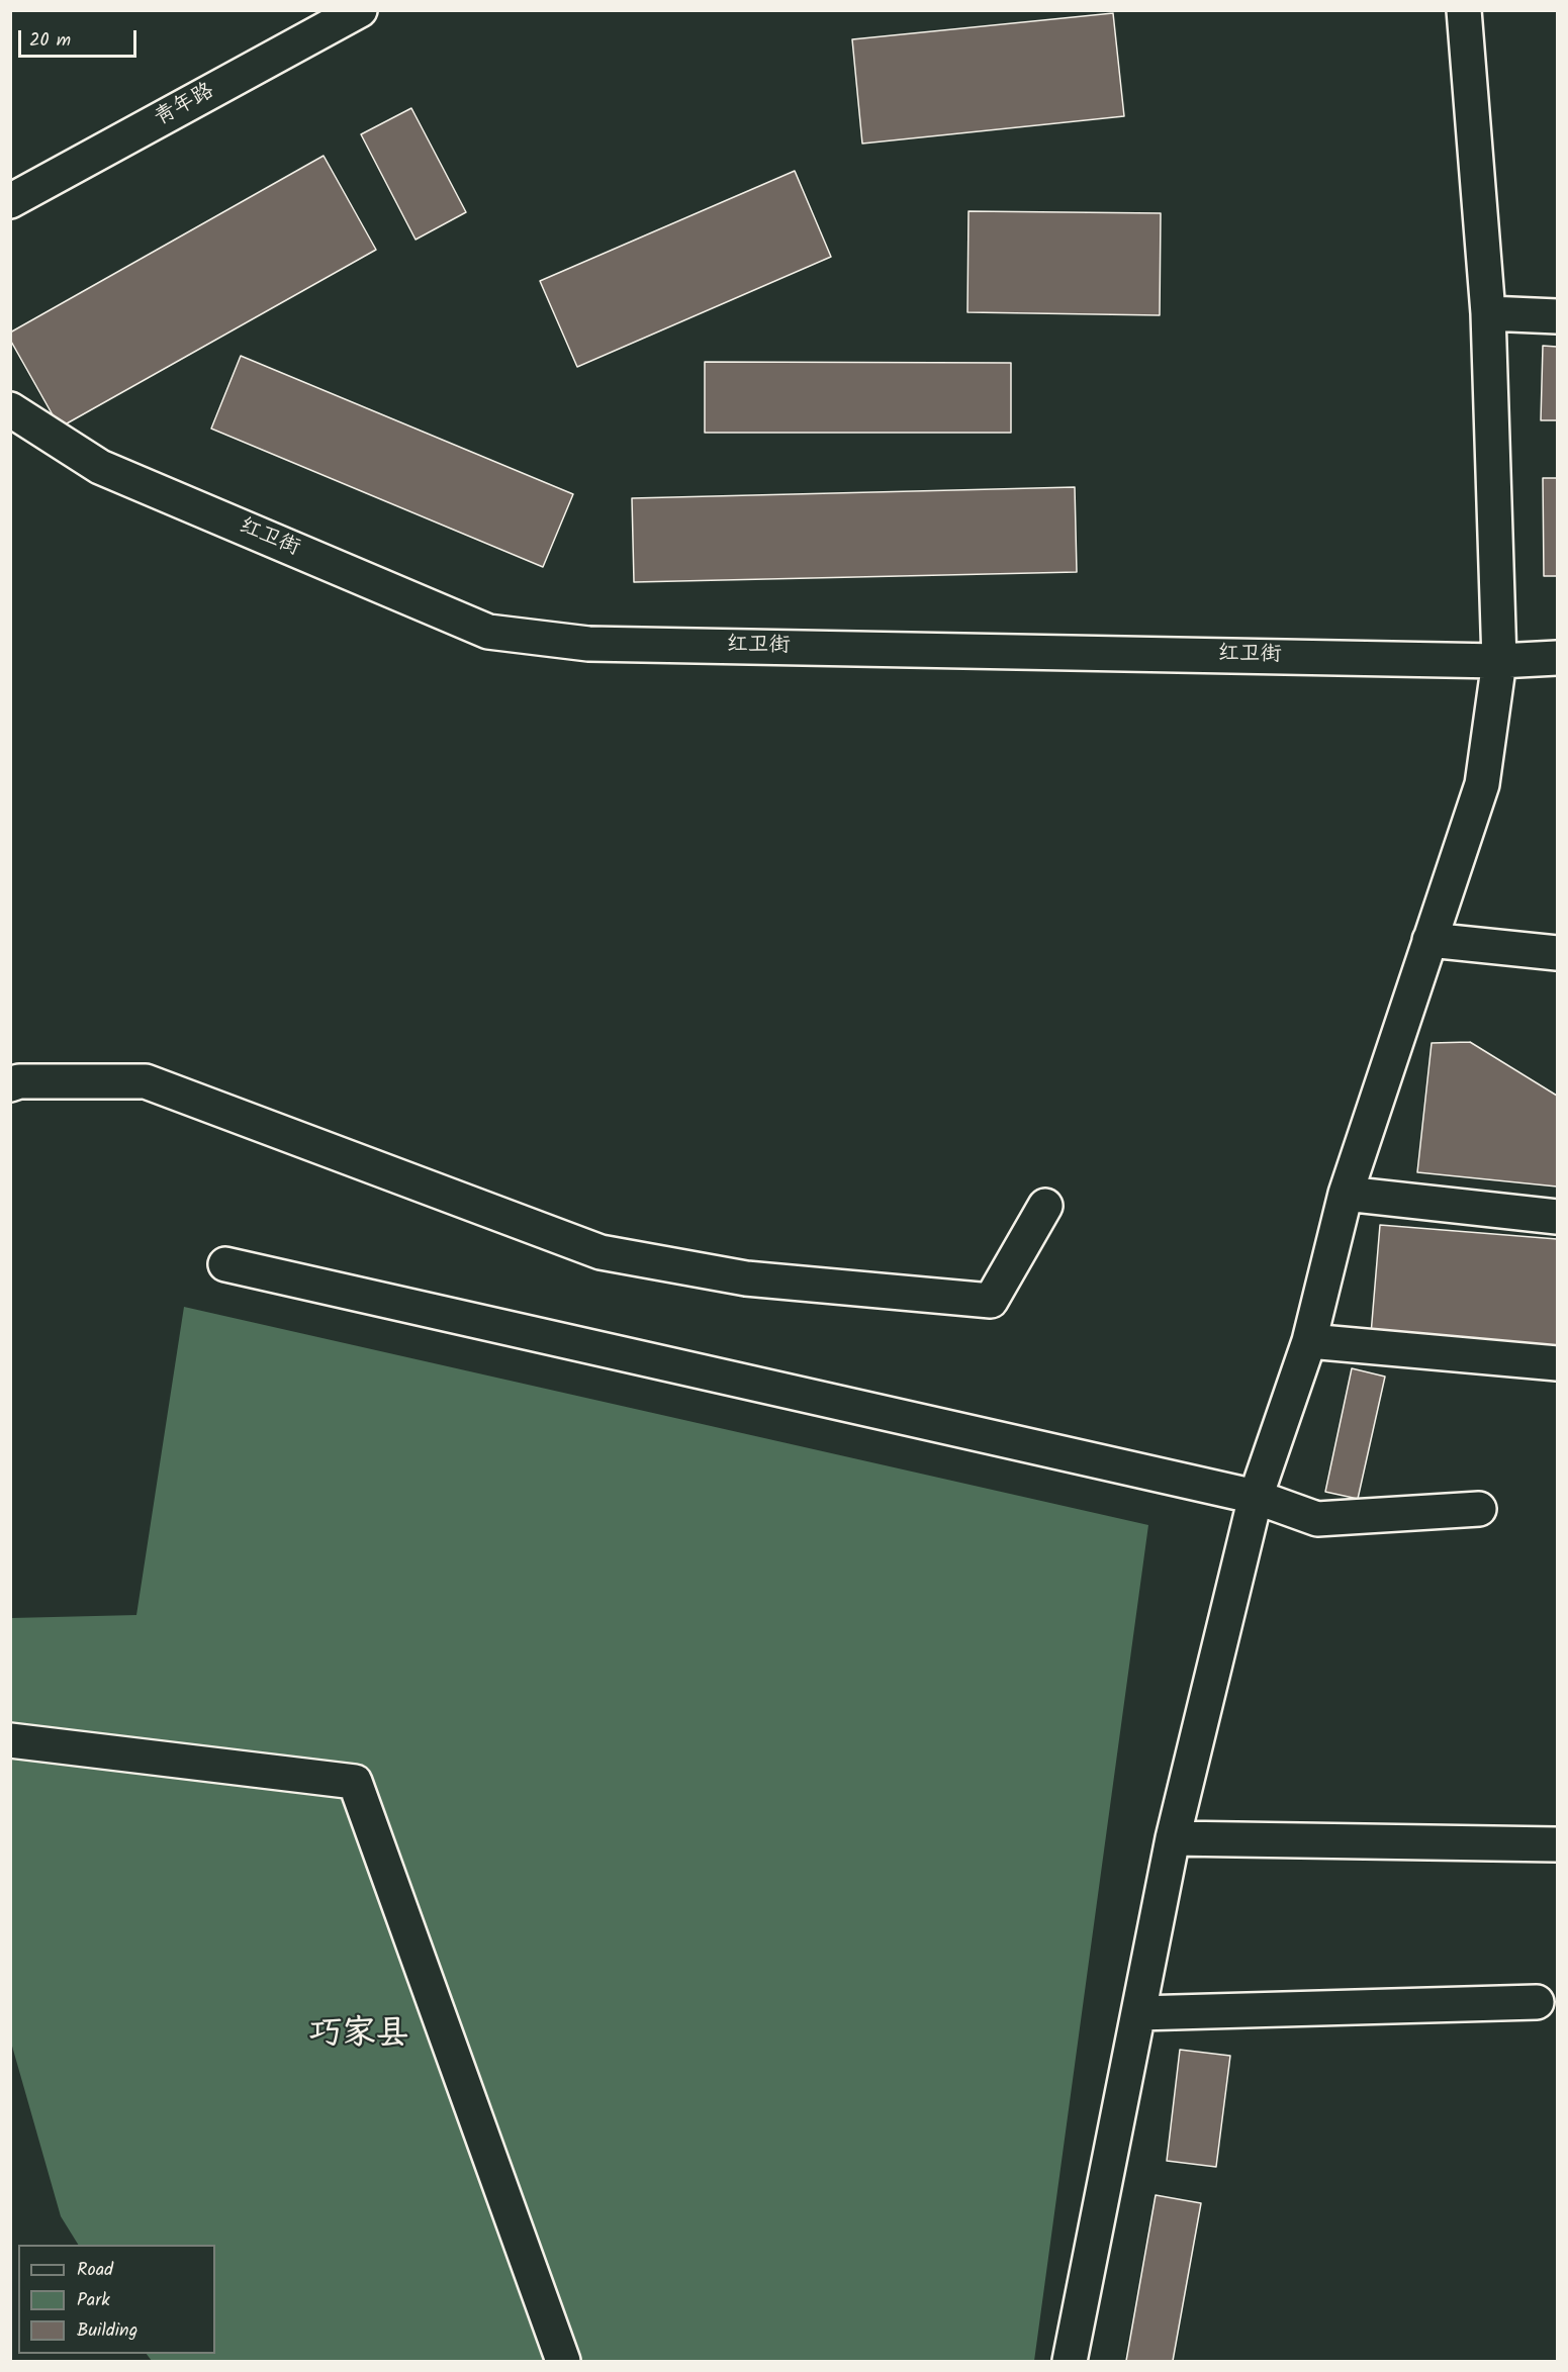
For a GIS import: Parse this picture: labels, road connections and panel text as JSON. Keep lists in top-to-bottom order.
{
  "streets": {
    "street": ["青年路", "红卫街"]
  },
  "districts": ["巧家县"],
  "legend": ["Road", "Park", "Building"],
  "scale_bar": "20 m"
}
